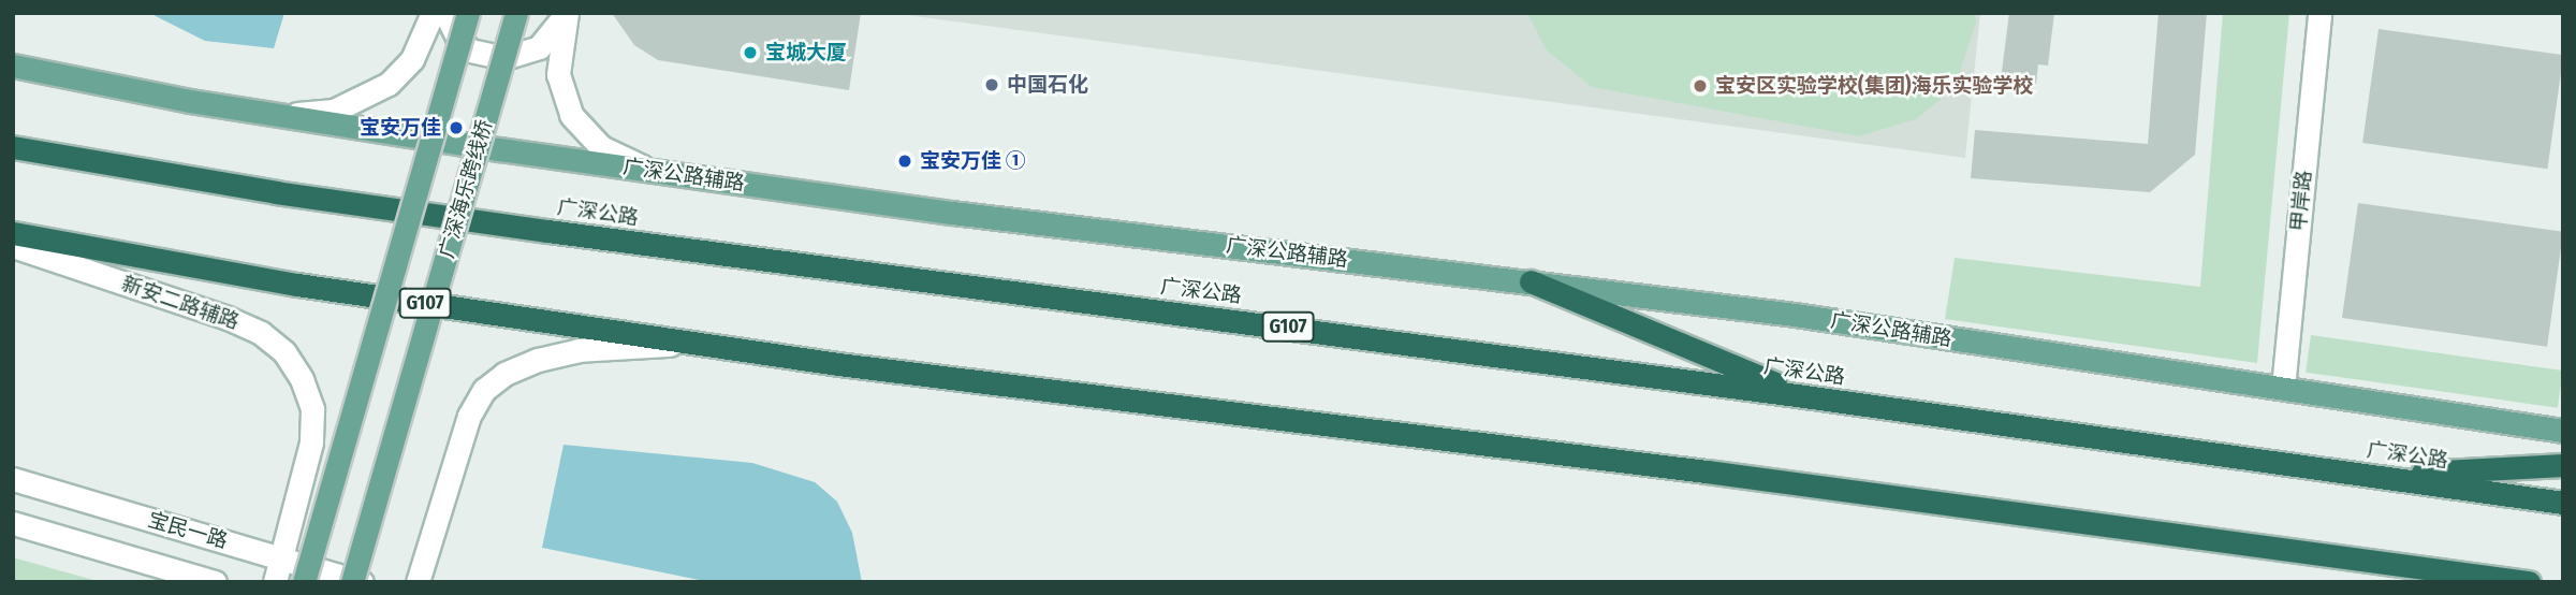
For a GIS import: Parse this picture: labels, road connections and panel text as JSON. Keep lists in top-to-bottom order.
{
  "streets": {
    "highway": ["广深公路", "G107"],
    "main road": [
      "广深公路辅路",
      "广深海乐跨线桥",
      "甲岸路",
      "新安二路辅路",
      "宝民一路"
    ]
  },
  "crossings": [
    ["广深公路辅路", "甲岸路"],
    ["新安二路辅路", "宝民一路"]
  ],
  "places": [
    "宝城大厦",
    "中国石化",
    "宝安区实验学校(集团)海乐实验学校",
    "宝安万佳",
    "宝安万佳 ①"
  ]
}
